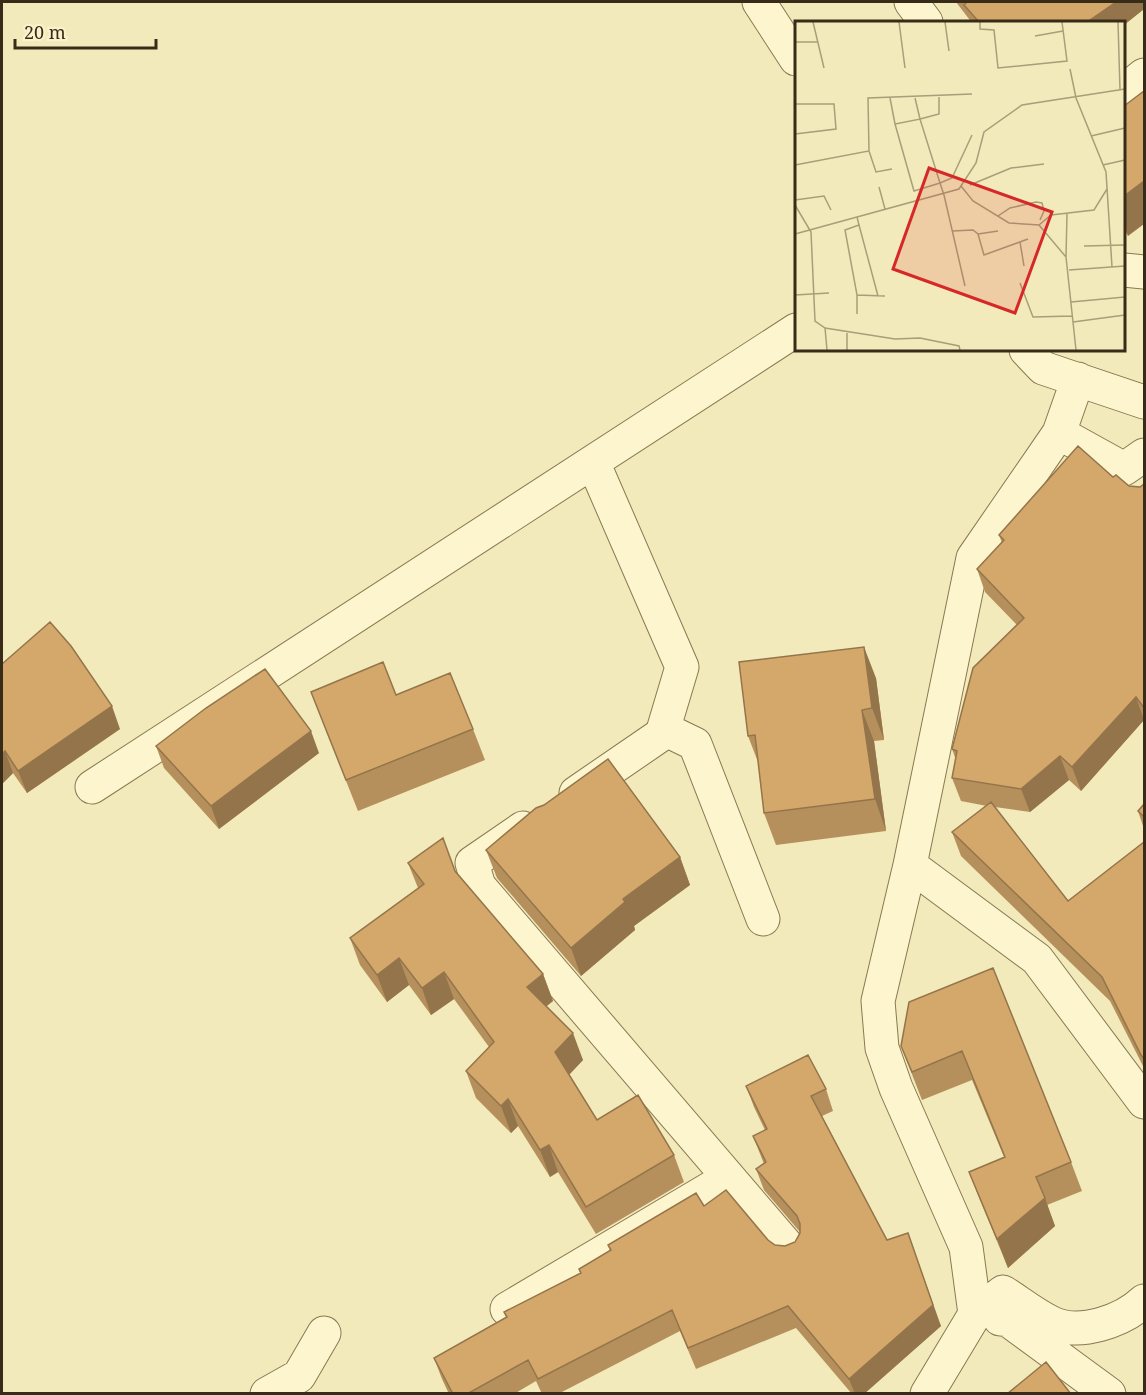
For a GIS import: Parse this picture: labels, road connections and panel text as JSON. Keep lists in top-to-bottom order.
{
  "scale_bar": "20 m"
}
